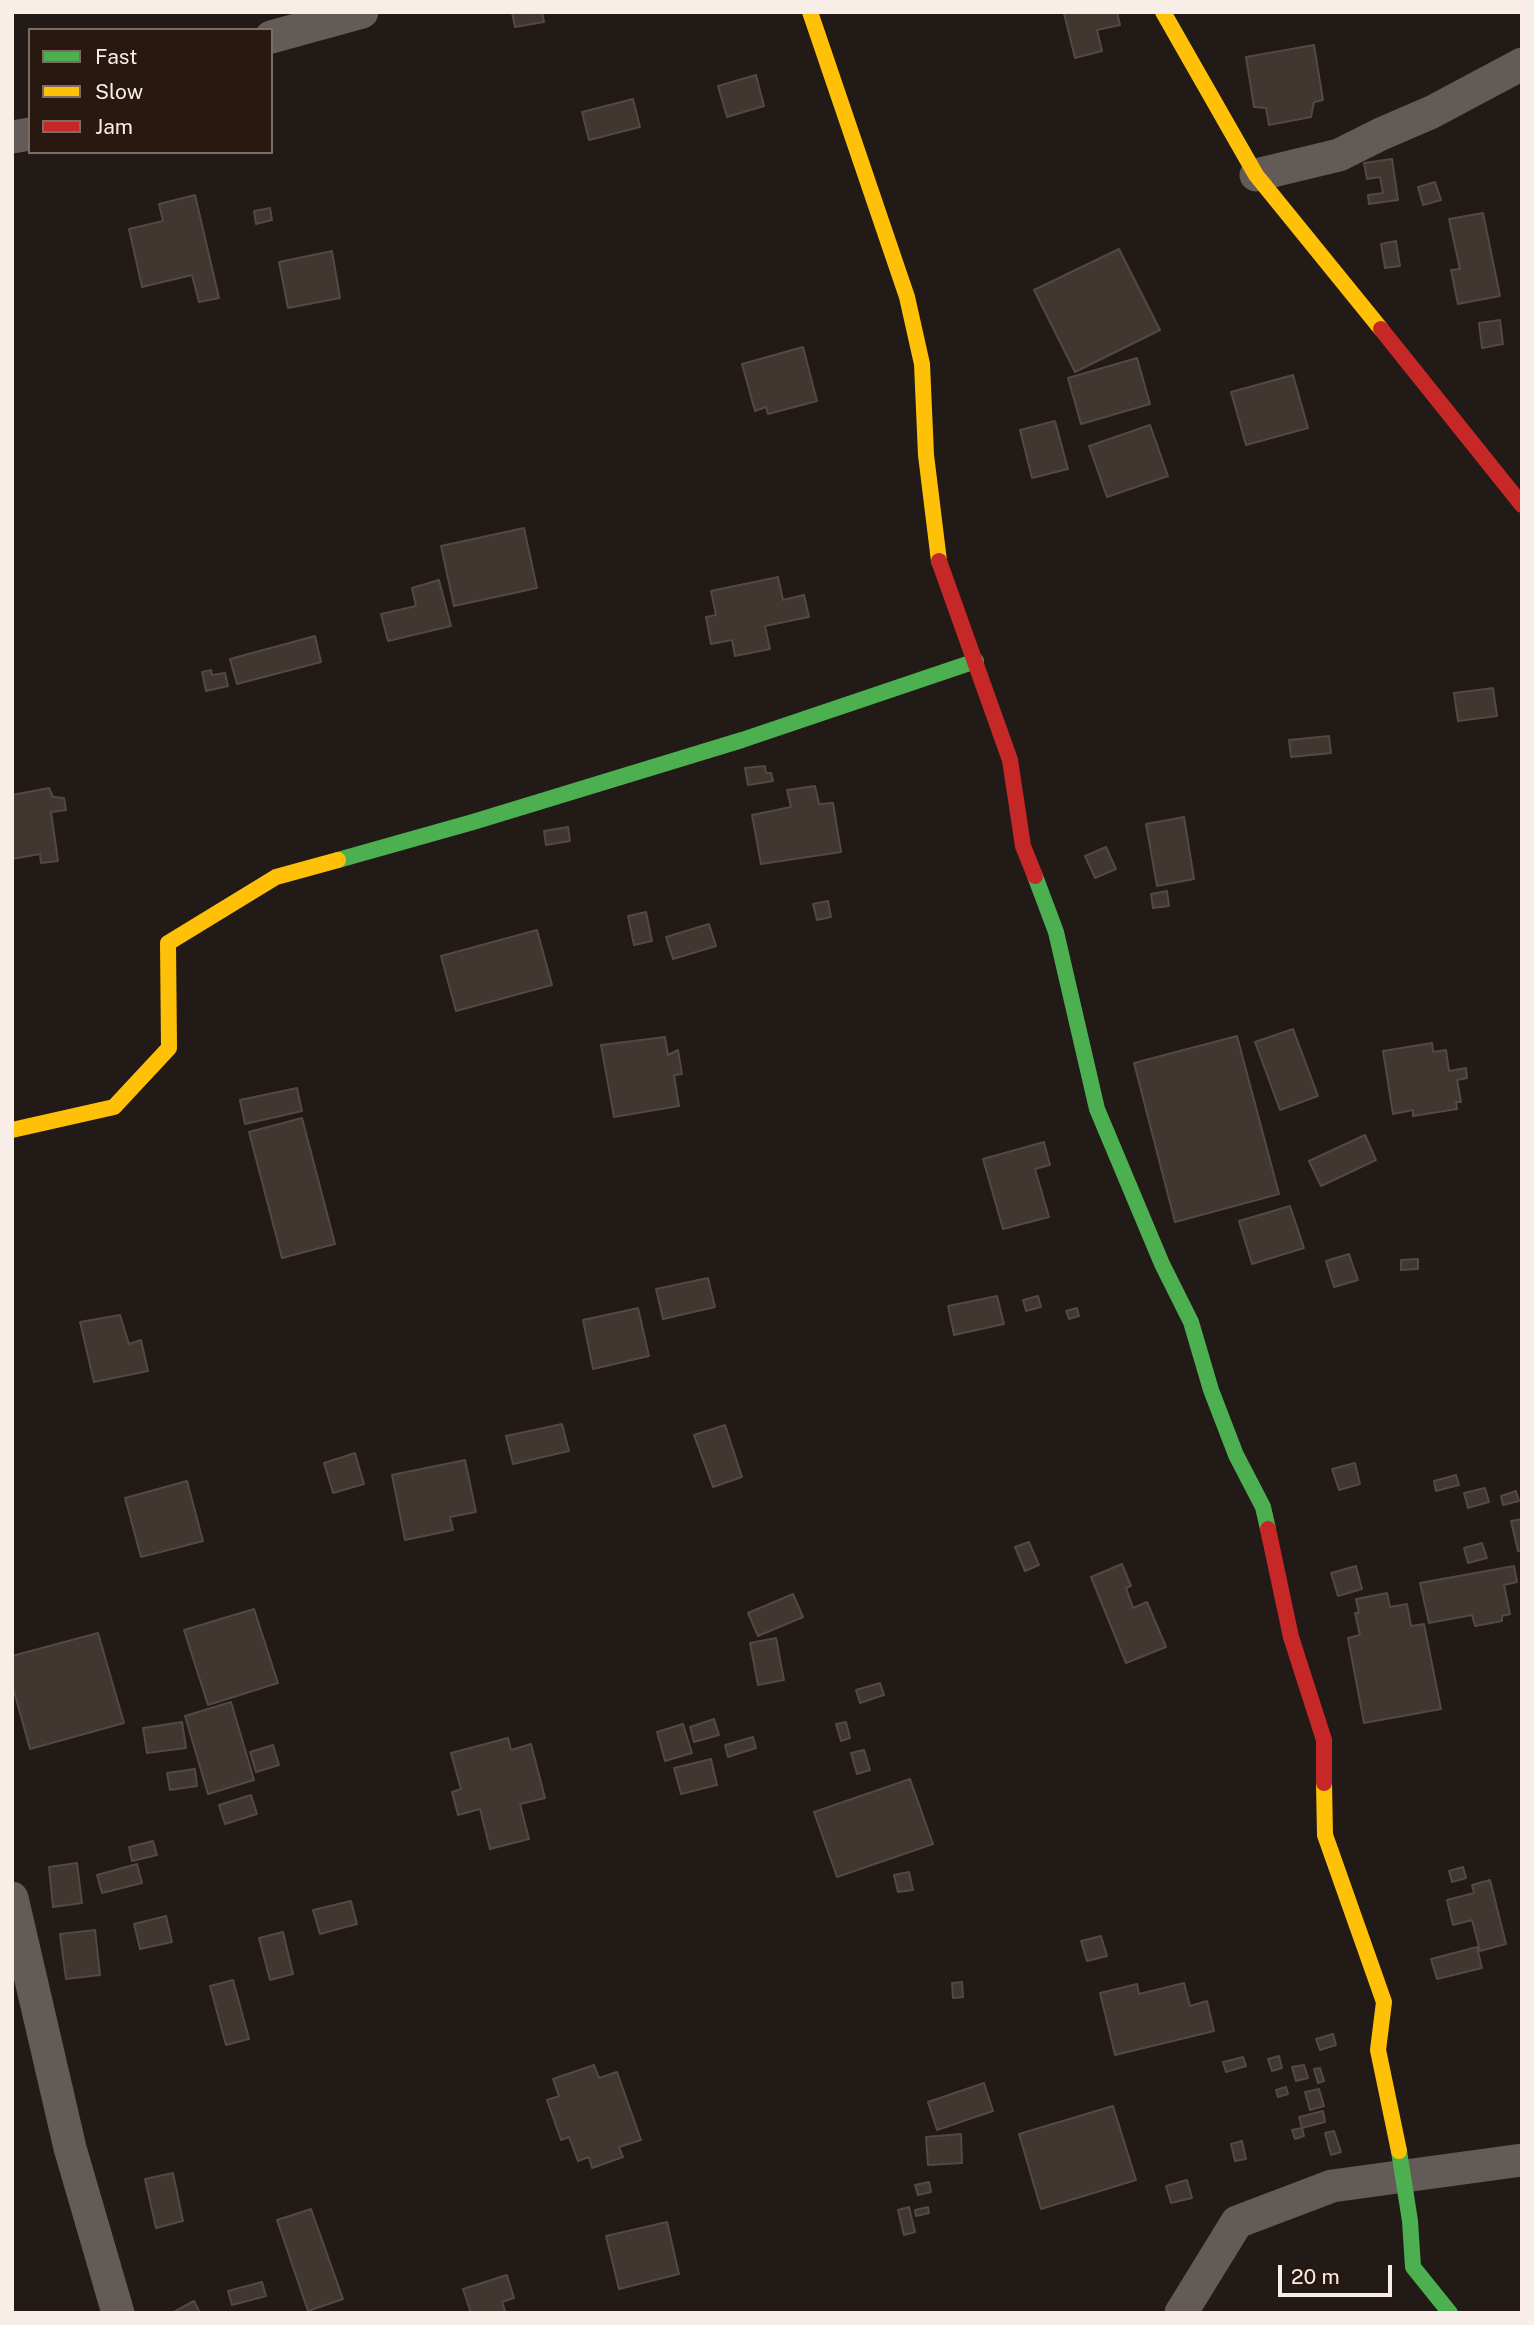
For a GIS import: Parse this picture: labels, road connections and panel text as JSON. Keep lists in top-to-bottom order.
{
  "legend": ["Fast", "Slow", "Jam"],
  "scale_bar": "20 m"
}
